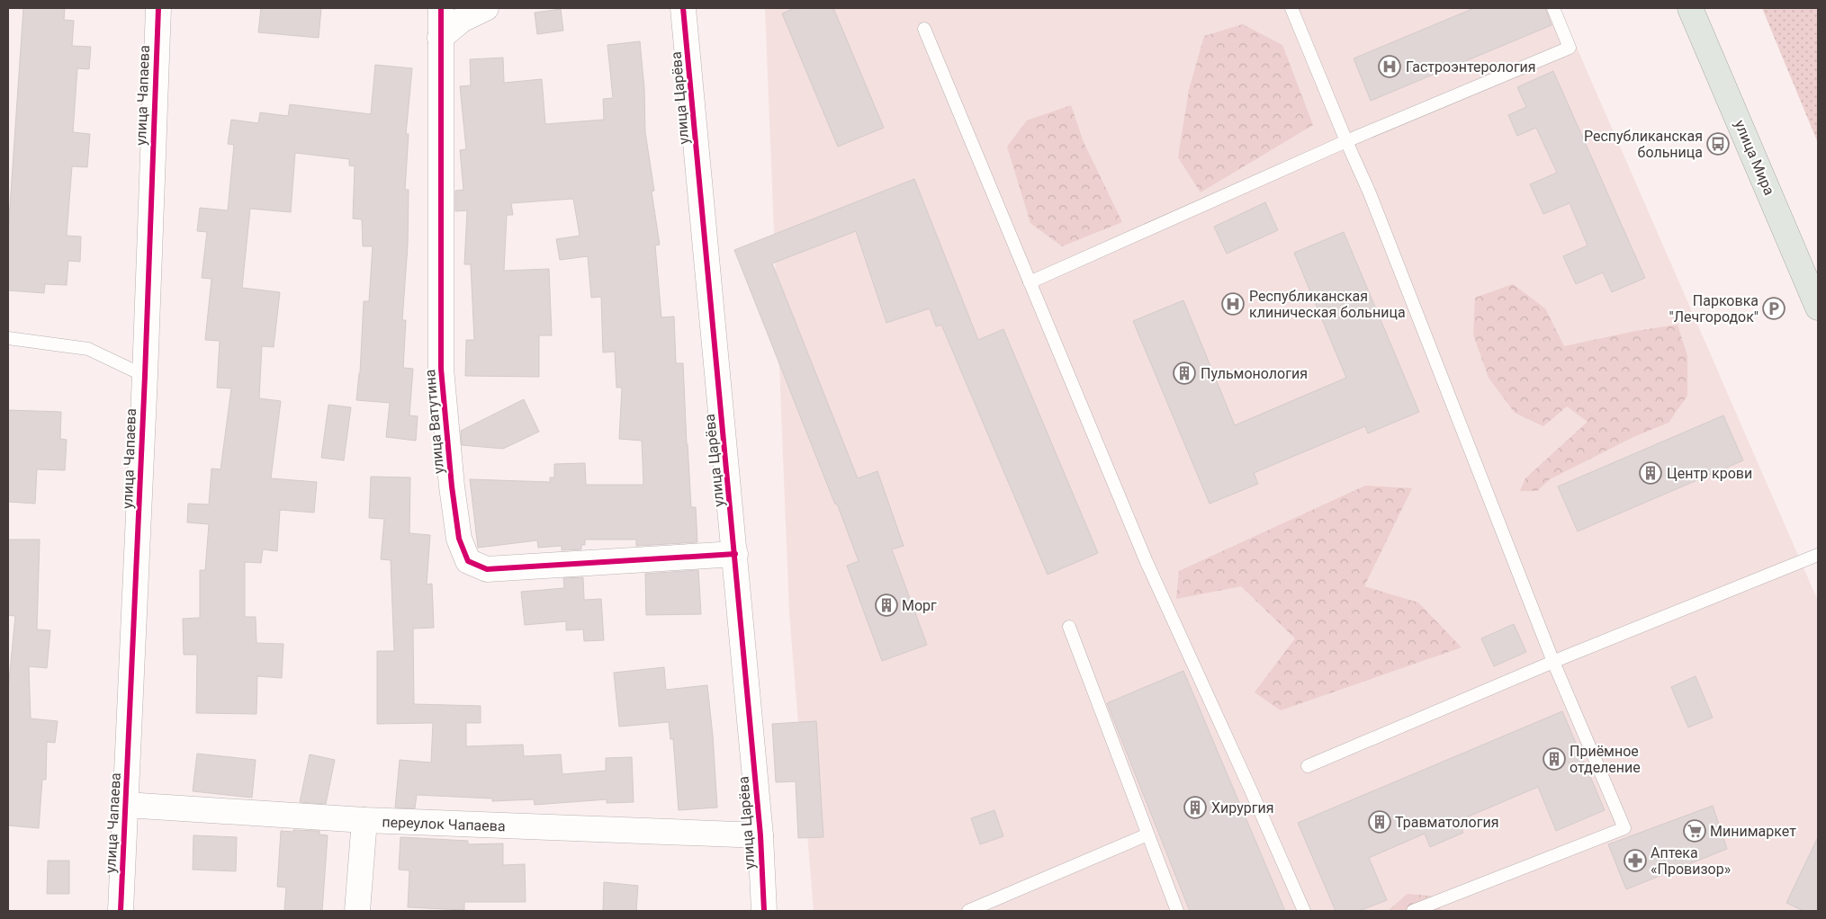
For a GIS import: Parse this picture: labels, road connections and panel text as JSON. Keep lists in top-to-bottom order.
{
  "streets": {
    "main road": ["улица Мира"],
    "street": [
      "улица Чапаева",
      "улица Царёва",
      "улица Ватутина",
      "переулок Чапаева"
    ]
  },
  "crossings": [
    ["улица Чапаева", "переулок Чапаева"],
    ["улица Царёва", "улица Ватутина"],
    ["улица Царёва", "переулок Чапаева"]
  ],
  "places": {
    "hospital": ["Гастроэнтерология", "Республиканская клиническая больница"],
    "bus stop": ["Республиканская больница"],
    "parking": ["Парковка \"Лечгородок\""],
    "building": [
      "Пульмонология",
      "Центр крови",
      "Морг",
      "Приёмное отделение",
      "Хирургия",
      "Травматология"
    ],
    "supermarket": ["Минимаркет"],
    "pharmacy": ["Аптека «Провизор»"]
  }
}
